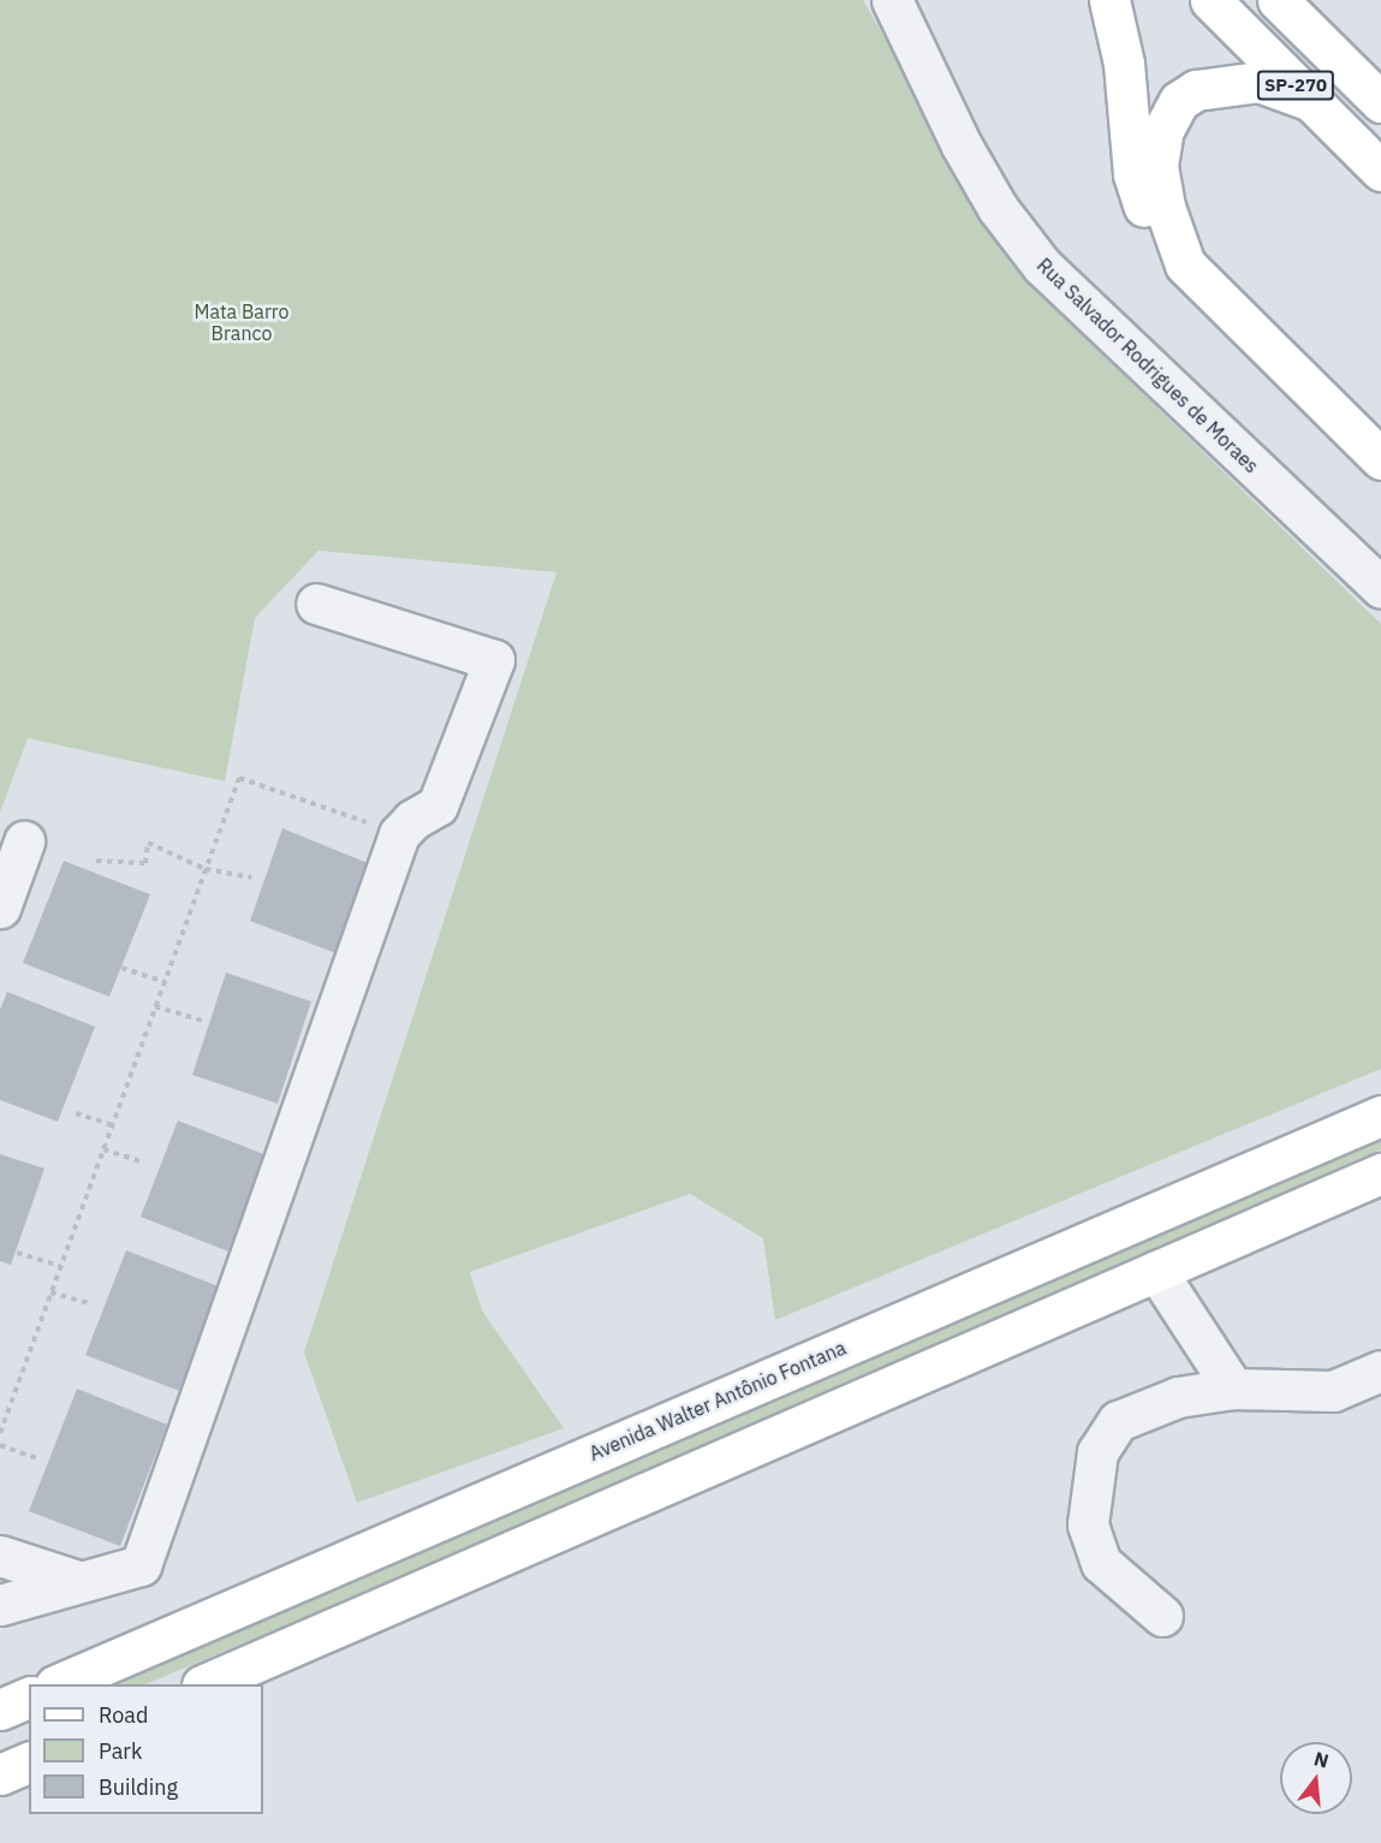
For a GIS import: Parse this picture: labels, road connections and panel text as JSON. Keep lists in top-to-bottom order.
{
  "streets": {
    "main road": ["SP-270", "Avenida Walter Antônio Fontana"],
    "street": ["Rua Salvador Rodrigues de Moraes"]
  },
  "parks": ["Mata Barro Branco"],
  "legend": ["Road", "Park", "Building"],
  "north": "top"
}
